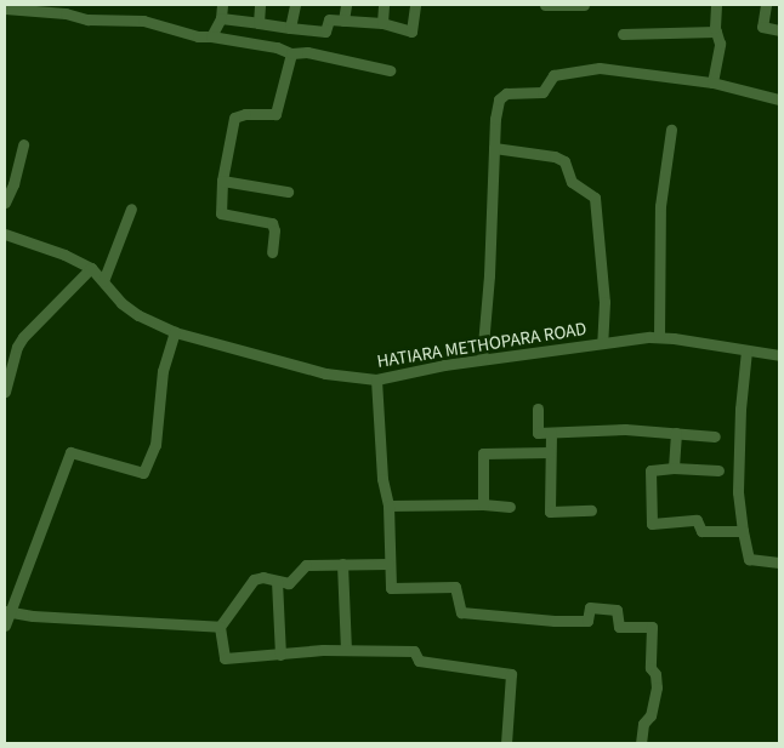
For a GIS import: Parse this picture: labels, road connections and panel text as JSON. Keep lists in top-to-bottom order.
{
  "streets": {
    "street": ["HATIARA METHOPARA ROAD"]
  }
}
